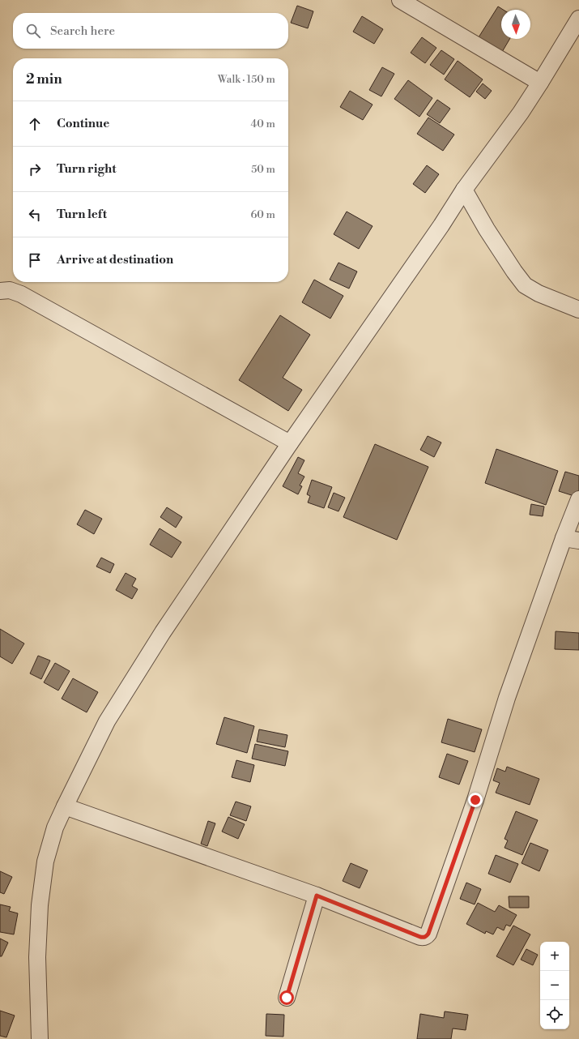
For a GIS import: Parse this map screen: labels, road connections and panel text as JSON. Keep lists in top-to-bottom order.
{
  "north": "bottom",
  "page": {
    "search": "Search here",
    "heading": ["2 min", "Walk · 150 m"],
    "list": [
      ["Continue", "40 m"],
      ["Turn right", "50 m"],
      ["Turn left", "60 m"],
      "Arrive at destination"
    ],
    "map_buttons": ["+", "−"]
  }
}
